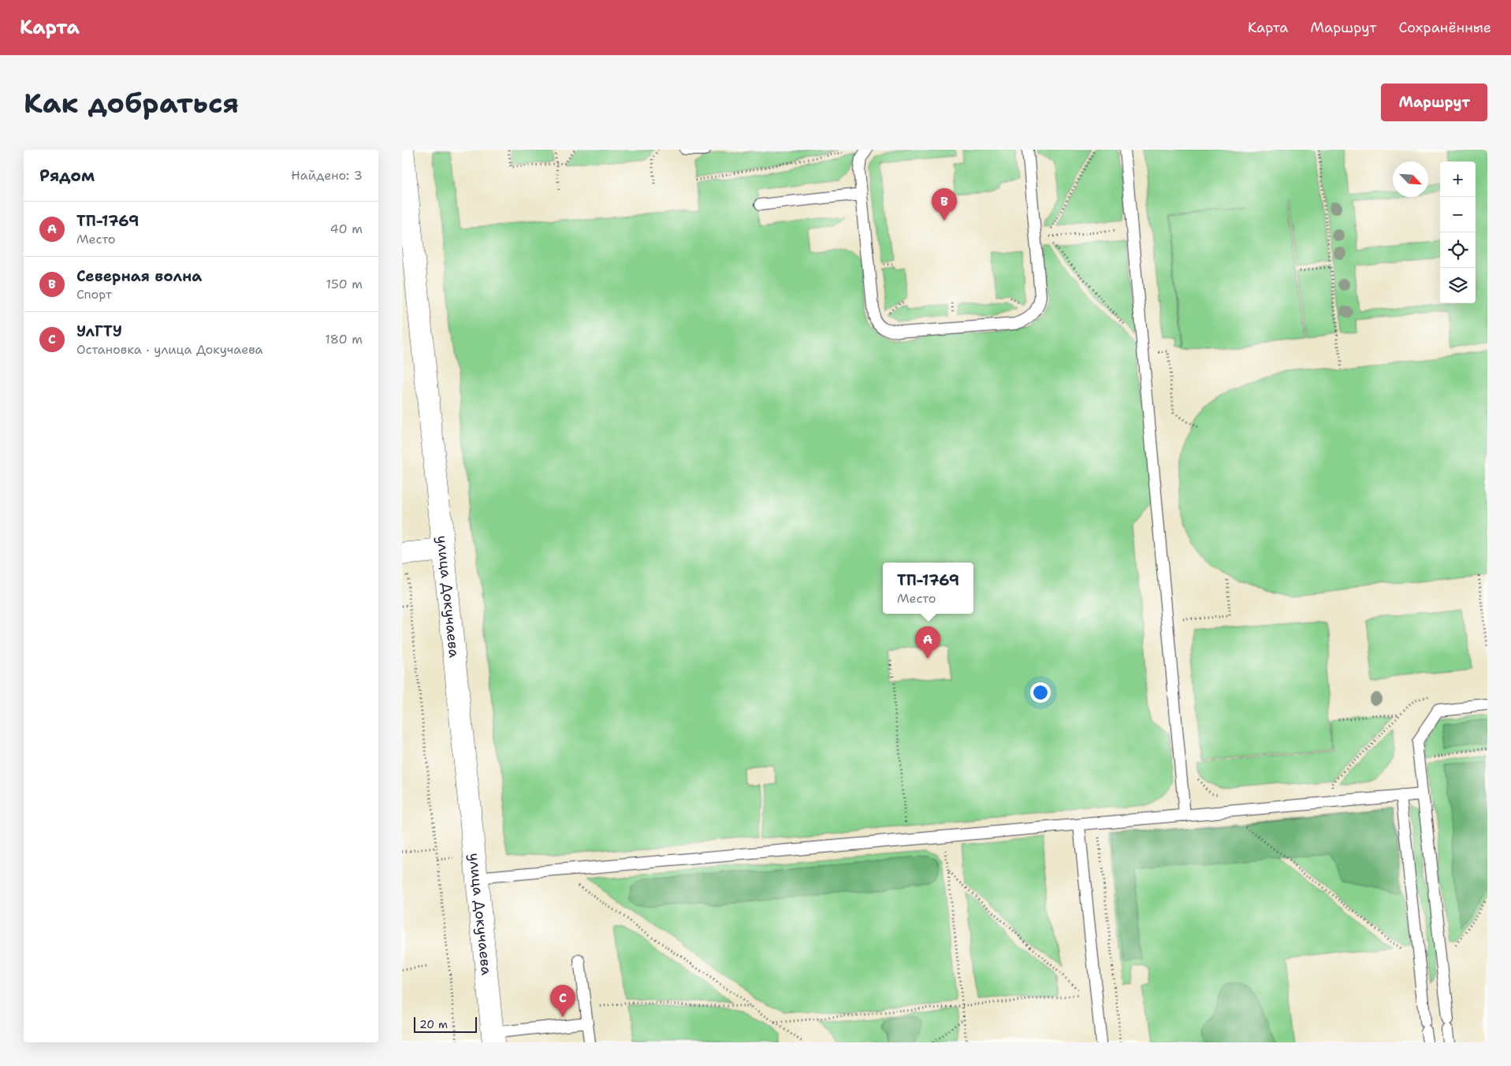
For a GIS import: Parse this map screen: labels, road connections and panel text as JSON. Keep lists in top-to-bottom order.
{
  "streets": {
    "street": ["улица Докучаева"]
  },
  "scale_bar": "20 m",
  "north": "bottom right",
  "page": {
    "header": "Карта",
    "nav": ["Карта", "Маршрут", "Сохранённые"],
    "buttons": "Маршрут",
    "title": "Как добраться",
    "heading": ["Рядом", "Найдено: 3"],
    "map_buttons": ["+", "−"],
    "pins": ["B", "A", "C"],
    "list": [
      {
        "mark": "A",
        "name": "ТП-1769",
        "note": "Место",
        "value": "40 m"
      },
      {
        "mark": "B",
        "name": "Северная волна",
        "note": "Спорт",
        "value": "150 m"
      },
      {
        "mark": "C",
        "name": "УлГТУ",
        "note": "Остановка · улица Докучаева",
        "value": "180 m"
      }
    ],
    "popup": ["ТП-1769", "Место"],
    "scale": "20 m"
  }
}
